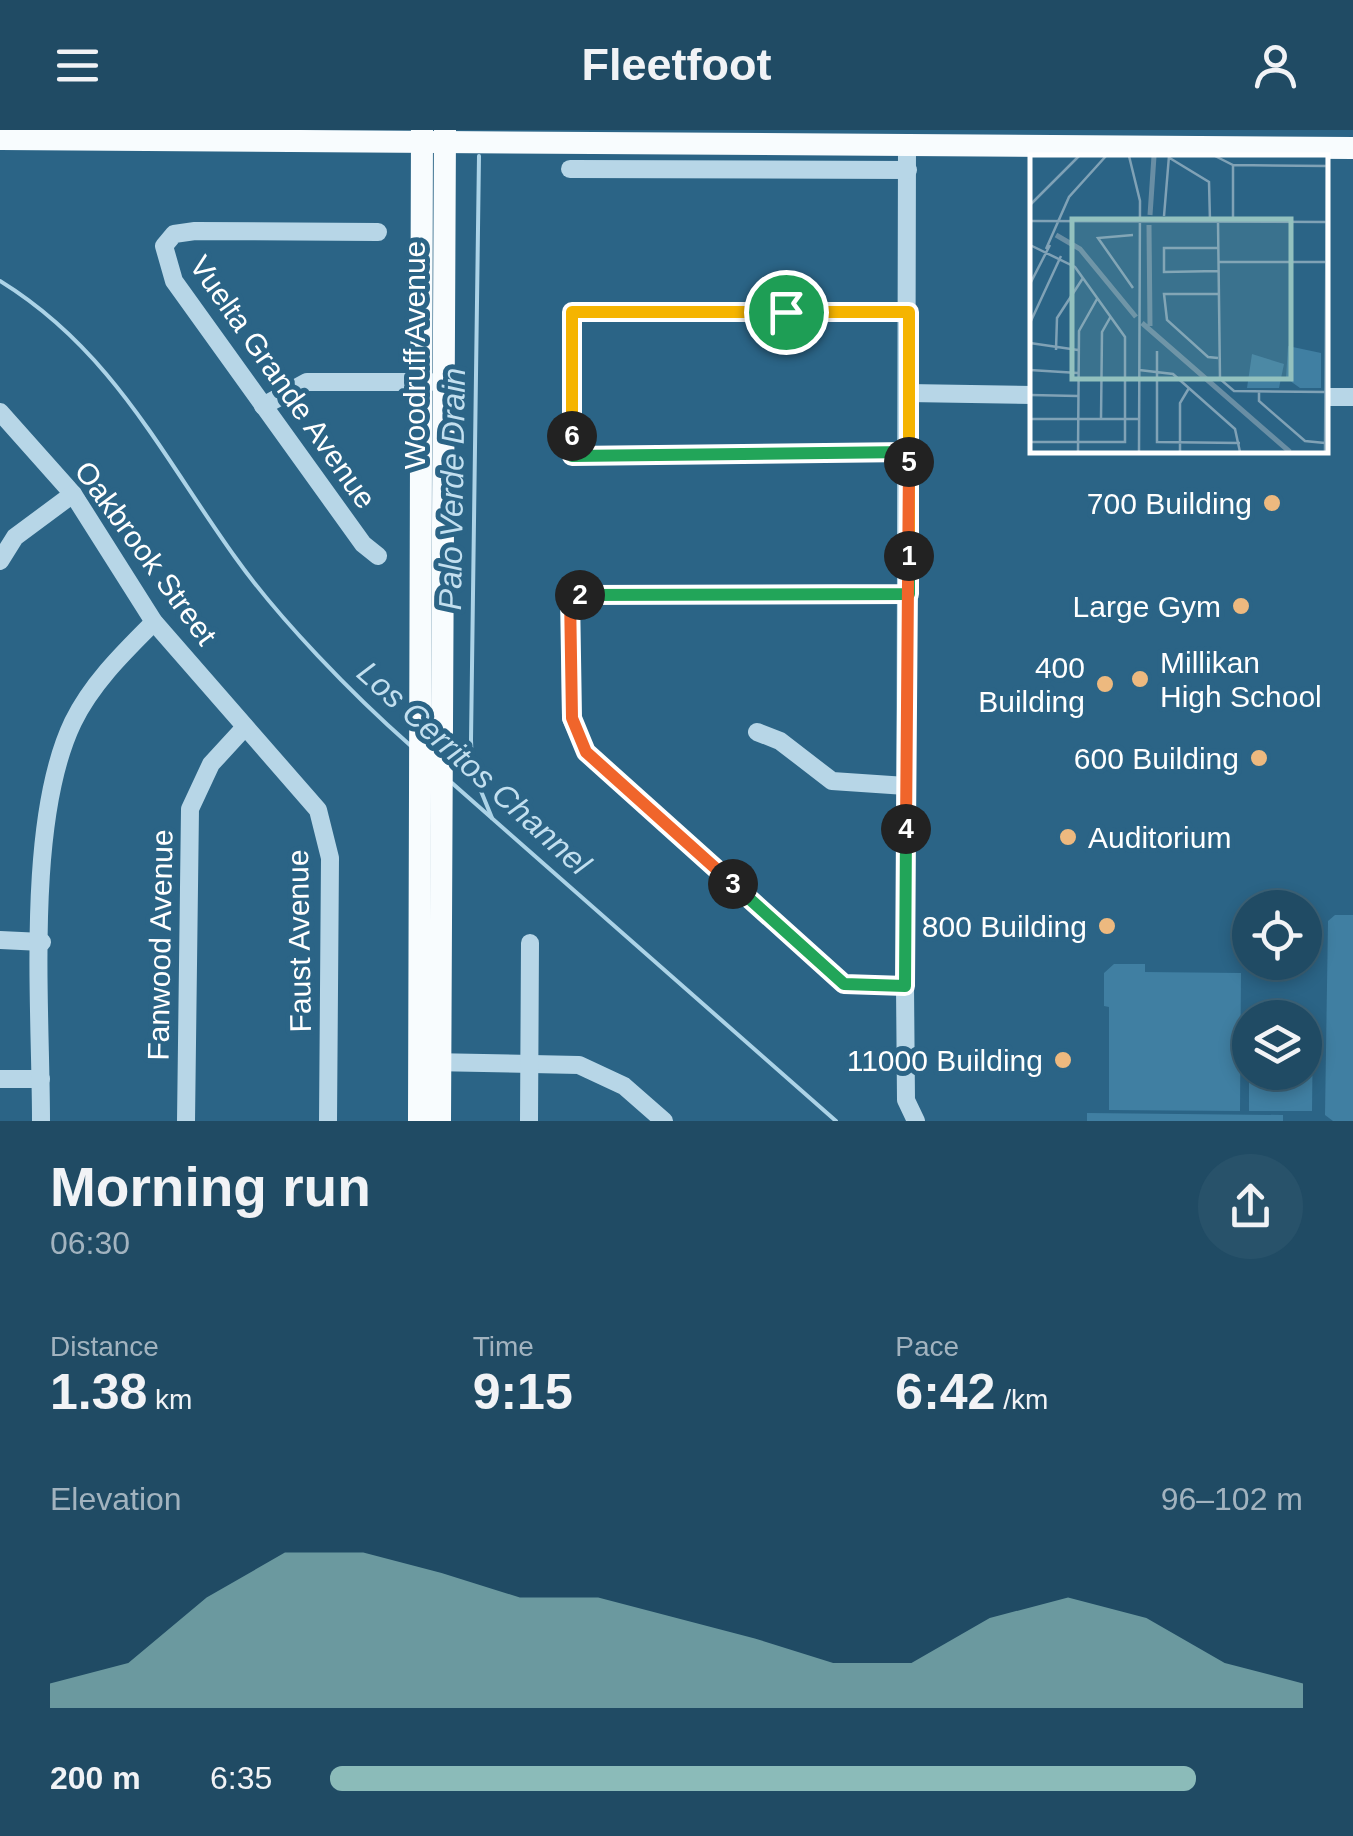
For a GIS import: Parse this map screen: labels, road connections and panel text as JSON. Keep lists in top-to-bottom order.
{
  "streets": {
    "main road": ["Woodruff Avenue"],
    "street": [
      "Vuelta Grande Avenue",
      "Oakbrook Street",
      "Faust Avenue",
      "Fanwood Avenue"
    ]
  },
  "crossings": [
    ["Oakbrook Street", "Faust Avenue"],
    ["Oakbrook Street", "Fanwood Avenue"],
    ["Faust Avenue", "Fanwood Avenue"]
  ],
  "water": ["Palo Verde Drain", "Los Cerritos Channel"],
  "places": [
    "700 Building",
    "Large Gym",
    "Millikan High School",
    "400 Building",
    "600 Building",
    "Auditorium",
    "800 Building",
    "11000 Building"
  ],
  "page": {
    "header": "Fleetfoot",
    "pins": [
      "6",
      "5",
      "1",
      "2",
      "4",
      "3"
    ],
    "heading": ["Morning run", "06:30"],
    "stats": [
      ["Distance", "1.38 km"],
      ["Time", "9:15"],
      ["Pace", "6:42 /km"]
    ],
    "chart": ["Elevation", "96–102 m"],
    "list": [
      {
        "name": "200 m",
        "note": "6:35"
      }
    ]
  }
}
